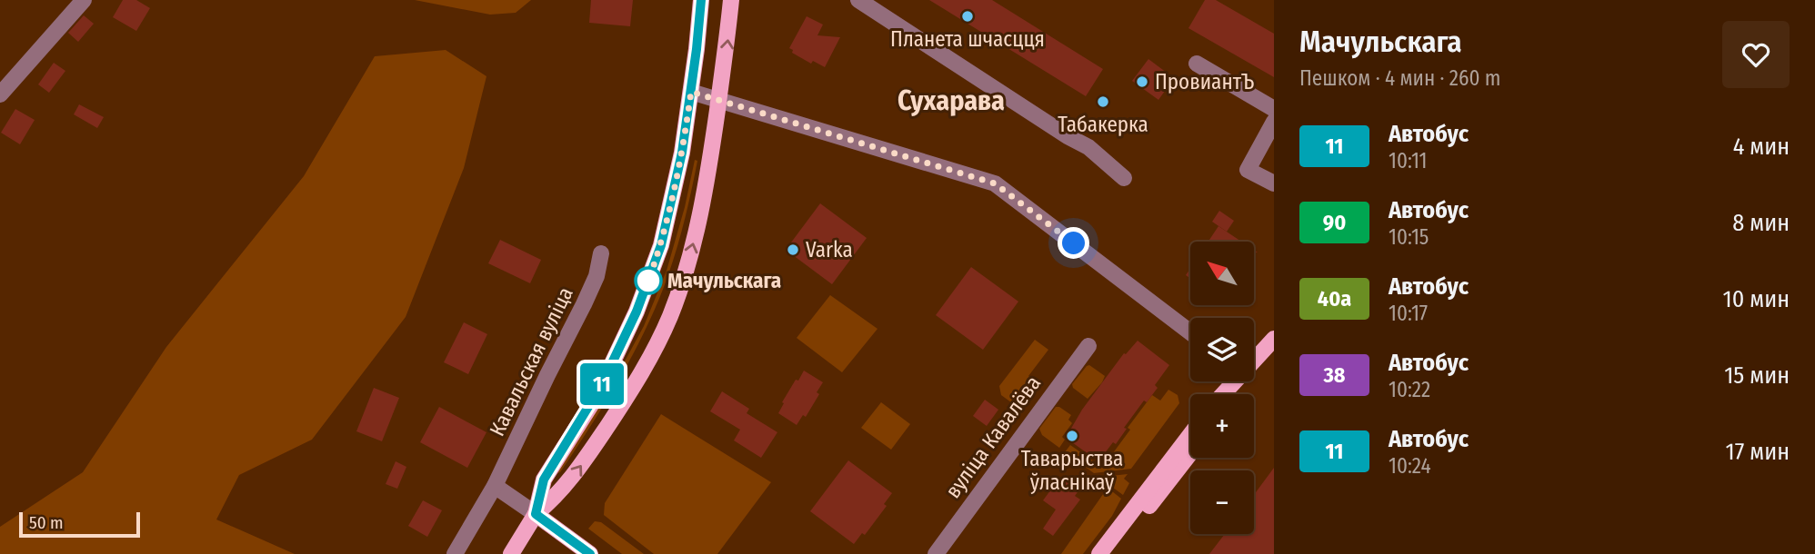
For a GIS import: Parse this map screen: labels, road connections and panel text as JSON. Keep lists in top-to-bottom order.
{
  "streets": {
    "street": ["Кавальская вуліца", "вуліца Кавалёва"]
  },
  "districts": ["Сухарава"],
  "places": [
    "Планета шчасцця",
    "ПровиантЪ",
    "Табакерка",
    "Varka",
    "Мачульскага",
    "Таварыства ўласнікаў"
  ],
  "lines": ["bus line 11"],
  "scale_bar": "50 m",
  "north": "top left",
  "page": {
    "on_map": "11",
    "heading": ["Мачульскага", "Пешком · 4 мин · 260 m"],
    "list": [
      {
        "mark": "11",
        "name": "Автобус",
        "note": "10:11",
        "value": "4 мин"
      },
      {
        "mark": "90",
        "name": "Автобус",
        "note": "10:15",
        "value": "8 мин"
      },
      {
        "mark": "40а",
        "name": "Автобус",
        "note": "10:17",
        "value": "10 мин"
      },
      {
        "mark": "38",
        "name": "Автобус",
        "note": "10:22",
        "value": "15 мин"
      },
      {
        "mark": "11",
        "name": "Автобус",
        "note": "10:24",
        "value": "17 мин"
      }
    ],
    "map_buttons": ["+", "−"],
    "scale": "50 m"
  }
}
